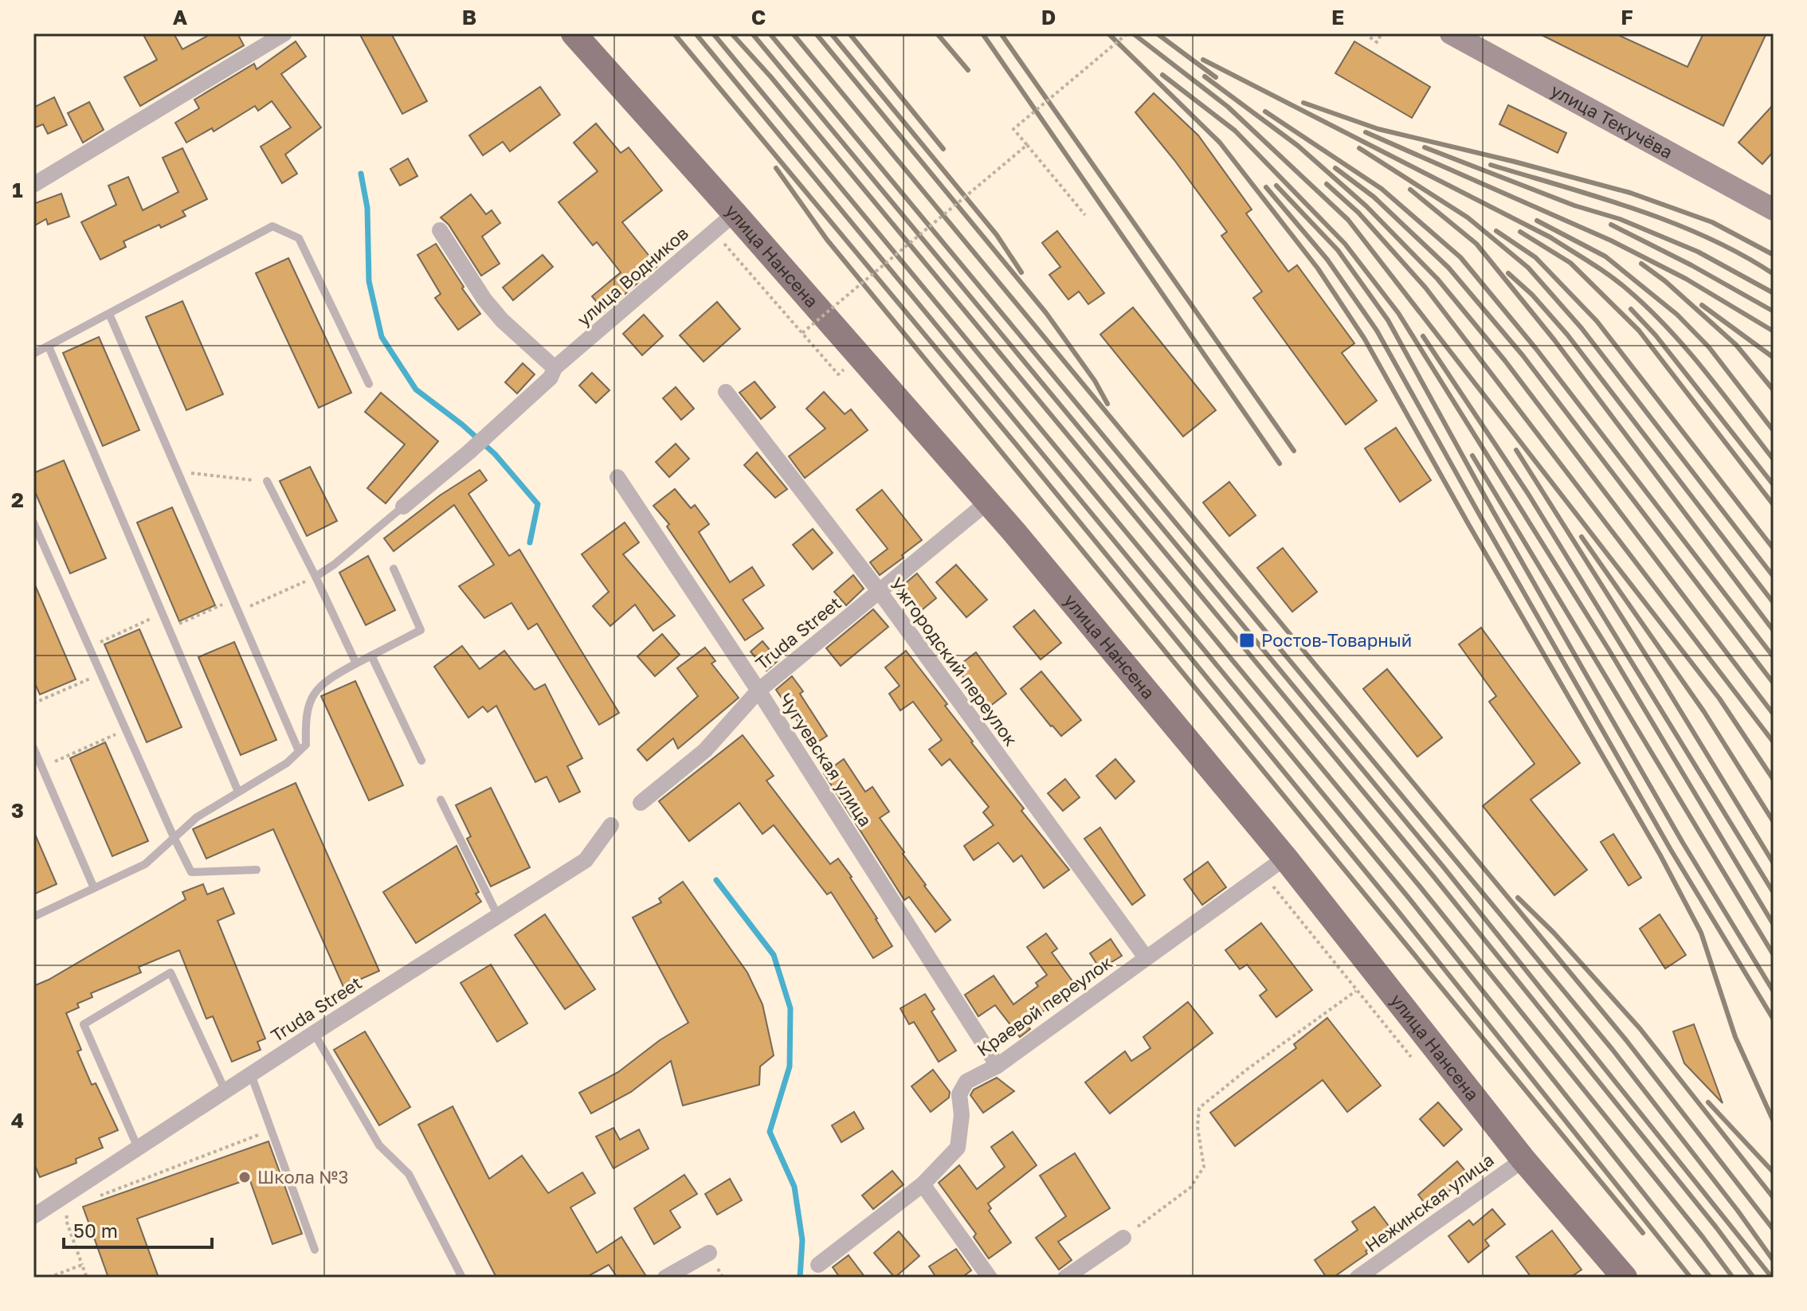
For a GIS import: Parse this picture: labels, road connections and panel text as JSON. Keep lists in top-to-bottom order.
{
  "streets": {
    "main road": ["улица Текучёва", "улица Нансена"],
    "street": [
      "улица Водников",
      "Truda Street",
      "Ужгородский переулок",
      "Чугуевская улица",
      "Краевой переулок",
      "Нежинская улица"
    ]
  },
  "crossings": [
    ["улица Нансена", "улица Водников"],
    ["улица Нансена", "Truda Street"],
    ["улица Нансена", "Краевой переулок"],
    ["улица Нансена", "Нежинская улица"],
    ["Truda Street", "Ужгородский переулок"],
    ["Truda Street", "Чугуевская улица"],
    ["Ужгородский переулок", "Краевой переулок"],
    ["Чугуевская улица", "Краевой переулок"]
  ],
  "places": {
    "transit": ["Ростов-Товарный"],
    "other": ["Школа №3"]
  },
  "scale_bar": "50 m",
  "grid": {
    "columns": [
      "A",
      "B",
      "C",
      "D",
      "E",
      "F"
    ],
    "rows": [
      "1",
      "2",
      "3",
      "4"
    ]
  }
}
